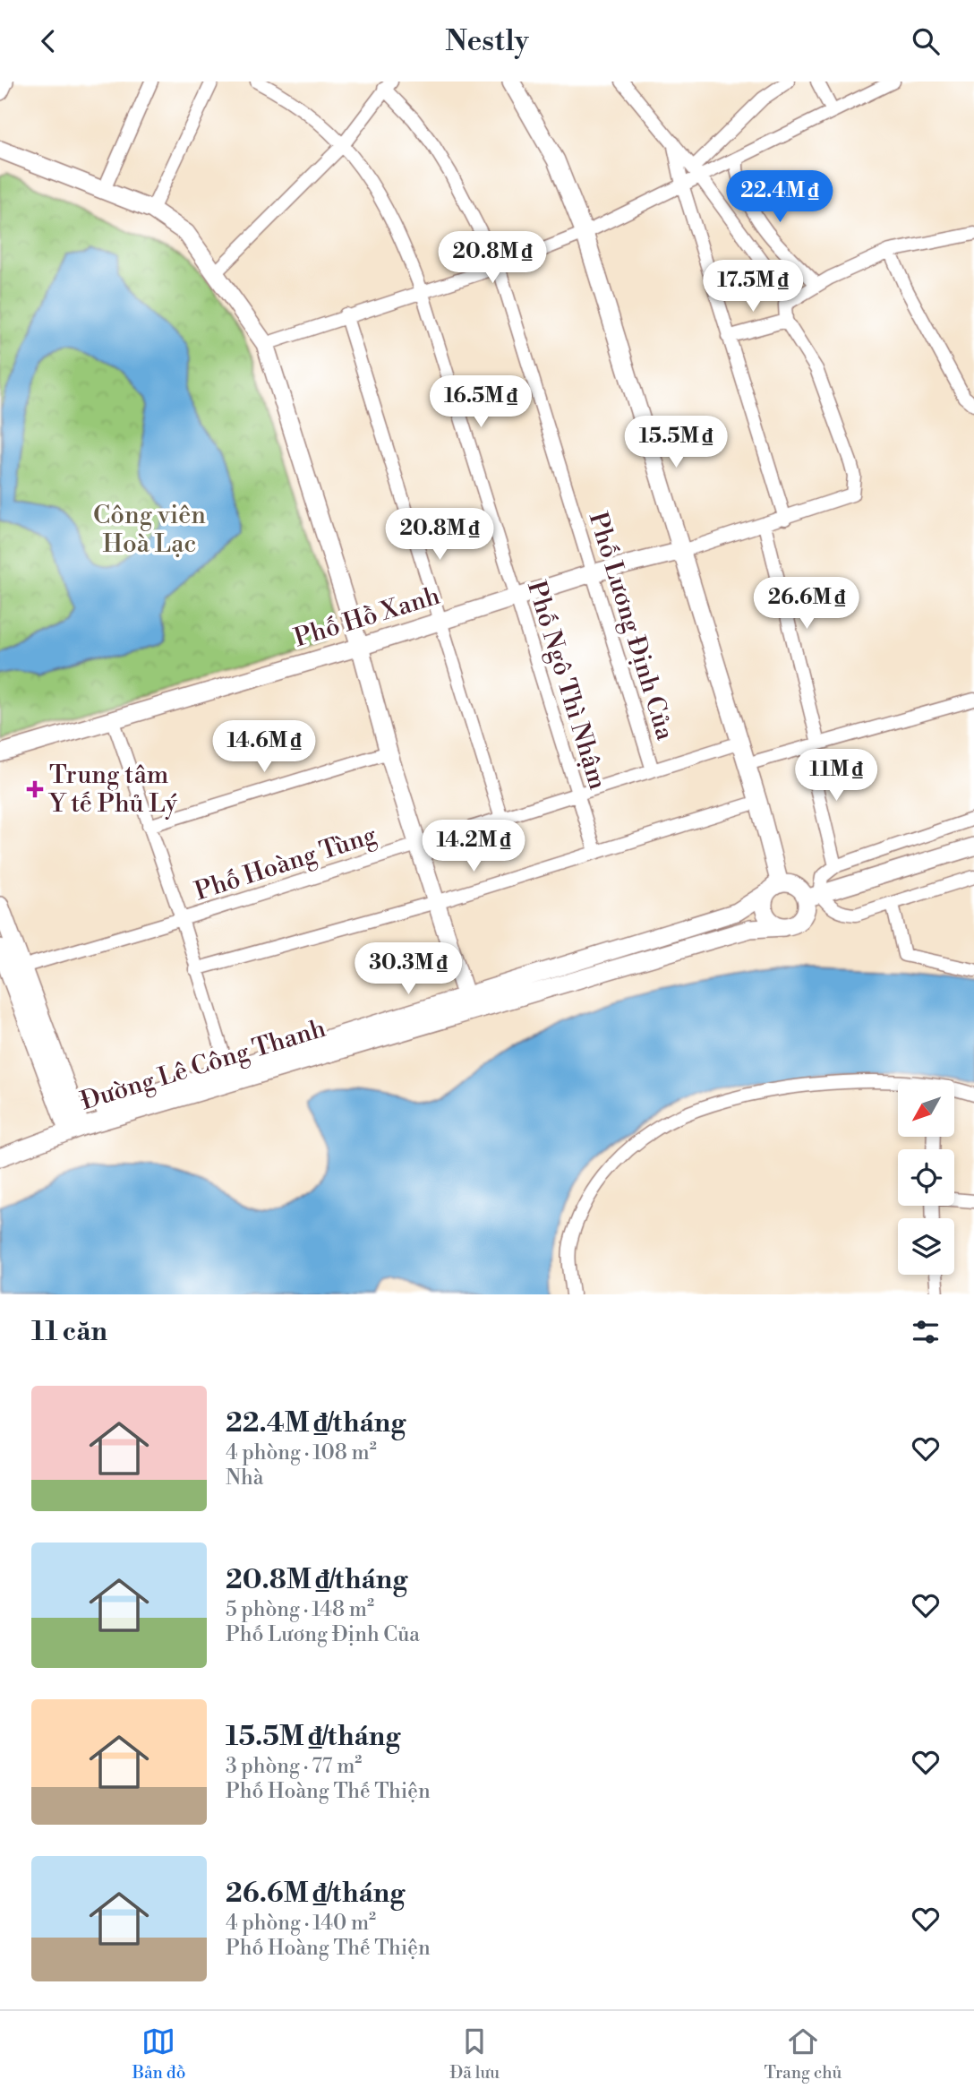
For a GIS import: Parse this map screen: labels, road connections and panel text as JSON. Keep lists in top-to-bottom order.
{
  "streets": {
    "street": [
      "Phố Hồ Xanh",
      "Phố Lương Định Của",
      "Phố Ngô Thì Nhậm",
      "Phố Hoàng Tùng",
      "Đường Lê Công Thanh"
    ]
  },
  "crossings": [
    ["Phố Hồ Xanh", "Phố Lương Định Của"],
    ["Phố Hồ Xanh", "Phố Ngô Thì Nhậm"],
    ["Phố Lương Định Của", "Phố Hoàng Tùng"],
    ["Phố Ngô Thì Nhậm", "Phố Hoàng Tùng"]
  ],
  "parks": ["Công viên Hoà Lạc"],
  "places": {
    "health": ["Trung tâm Y tế Phủ Lý"]
  },
  "north": "bottom left",
  "page": {
    "header": "Nestly",
    "price": [
      "22.4M ₫",
      "20.8M ₫",
      "17.5M ₫",
      "16.5M ₫",
      "15.5M ₫",
      "20.8M ₫",
      "26.6M ₫",
      "14.6M ₫",
      "11M ₫",
      "14.2M ₫",
      "30.3M ₫"
    ],
    "heading": "11 căn",
    "list": [
      {
        "name": "22.4M ₫/tháng",
        "note": "4 phòng · 108 m² · Nhà"
      },
      {
        "name": "20.8M ₫/tháng",
        "note": "5 phòng · 148 m² · Phố Lương Định Của"
      },
      {
        "name": "15.5M ₫/tháng",
        "note": "3 phòng · 77 m² · Phố Hoàng Thế Thiện"
      },
      {
        "name": "26.6M ₫/tháng",
        "note": "4 phòng · 140 m² · Phố Hoàng Thế Thiện"
      }
    ],
    "tabs": ["Bản đồ", "Đã lưu", "Trang chủ"]
  }
}
